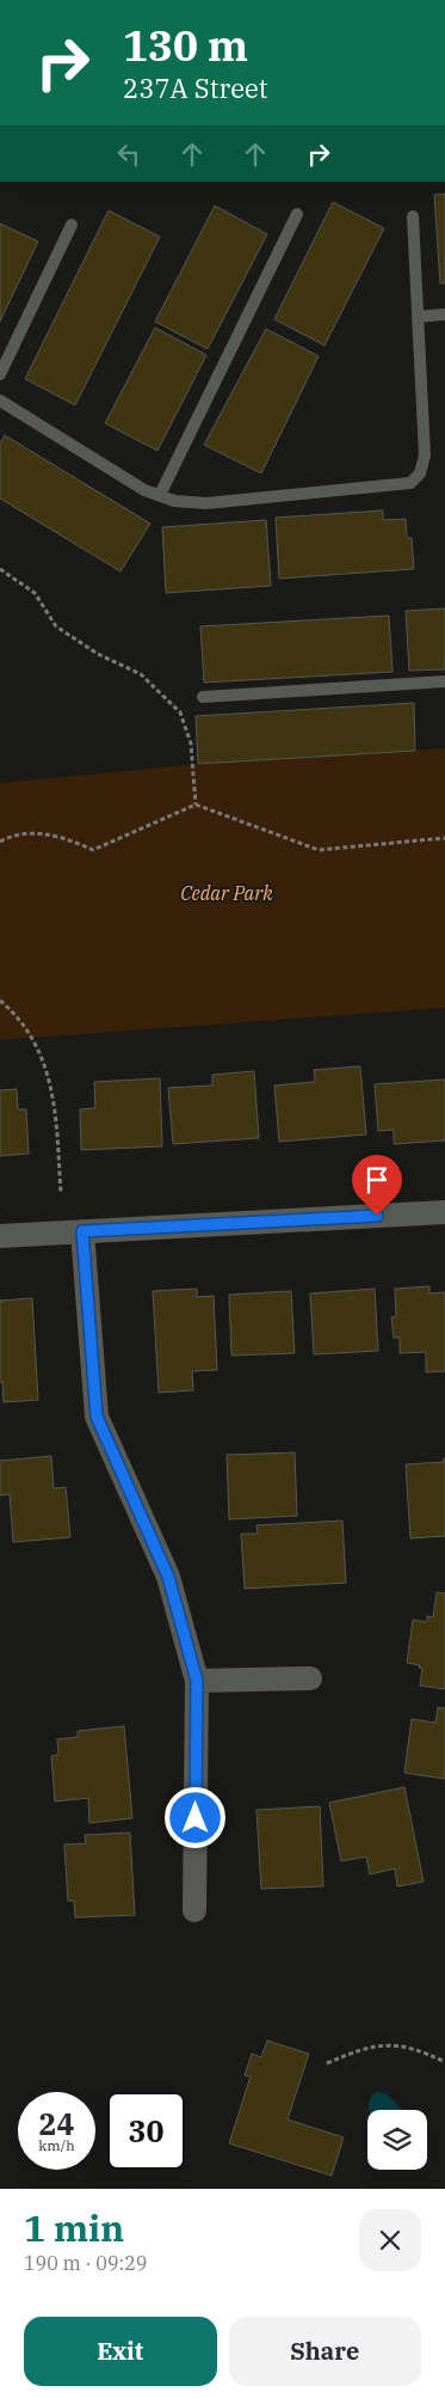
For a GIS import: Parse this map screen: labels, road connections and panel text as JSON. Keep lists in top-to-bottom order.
{
  "parks": ["Cedar Park"],
  "page": {
    "turn": ["130 m", "237A Street"],
    "speed": "24 km/h",
    "limit": "30",
    "heading": ["1 min", "190 m · 09:29"],
    "buttons": ["Exit", "Share"]
  }
}
